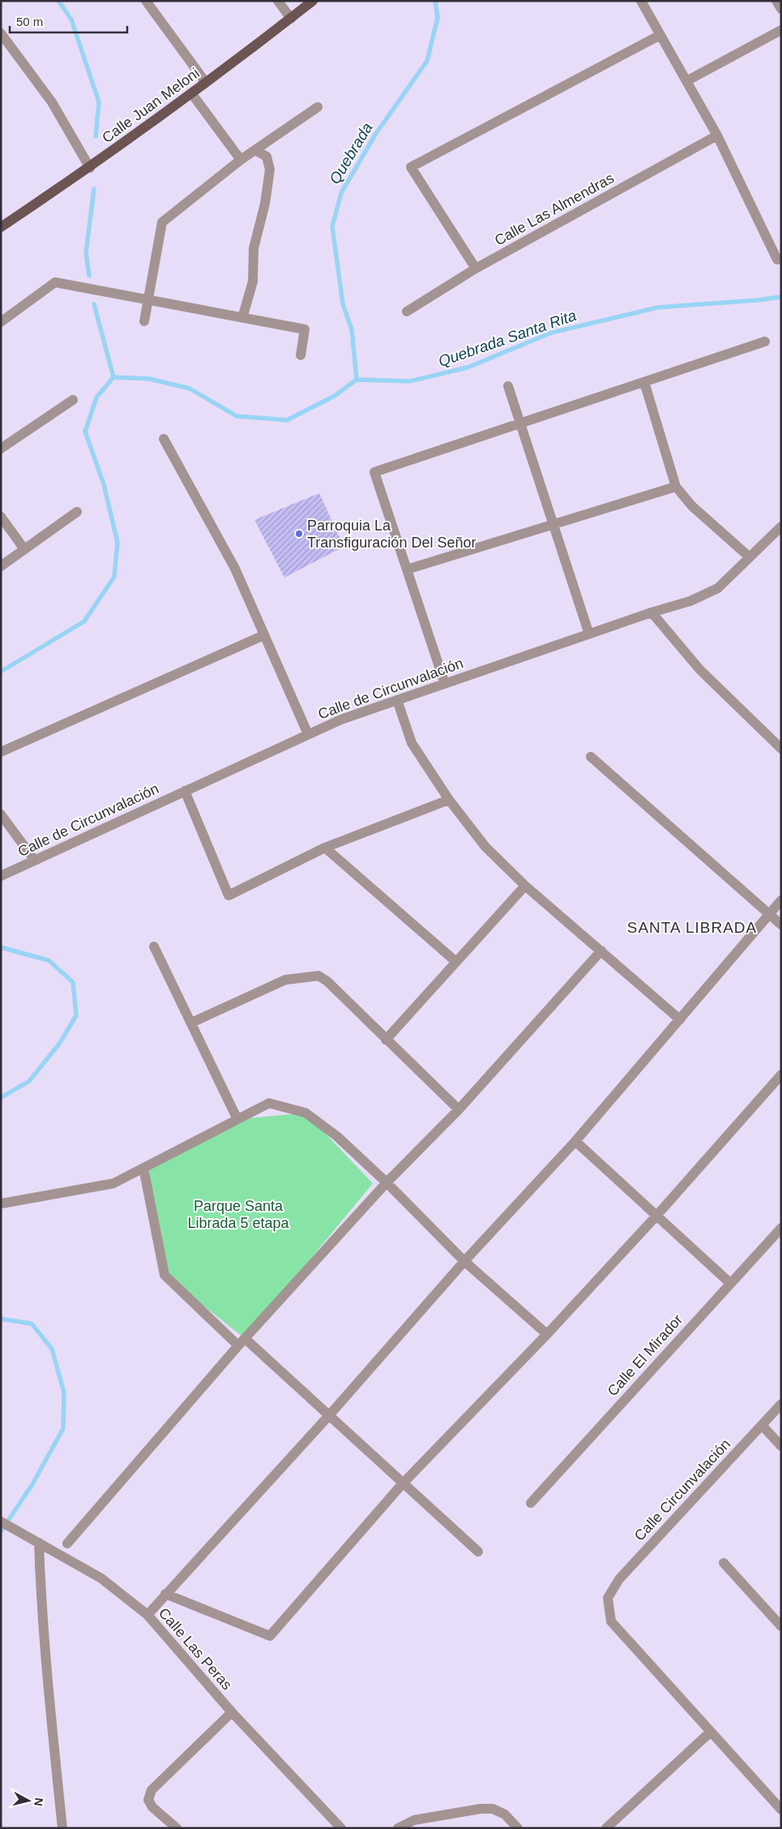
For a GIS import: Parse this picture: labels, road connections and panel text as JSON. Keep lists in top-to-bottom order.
{
  "streets": {
    "main road": ["Calle Juan Meloni"],
    "street": [
      "Calle Las Almendras",
      "Calle de Circunvalación",
      "Calle El Mirador",
      "Calle Circunvalación",
      "Calle Las Peras"
    ]
  },
  "districts": ["SANTA LIBRADA"],
  "water": ["Quebrada", "Quebrada Santa Rita"],
  "parks": ["Parque Santa Librada 5 etapa"],
  "places": ["Parroquia La Transfiguración Del Señor"],
  "scale_bar": "50 m",
  "north": "right"
}
